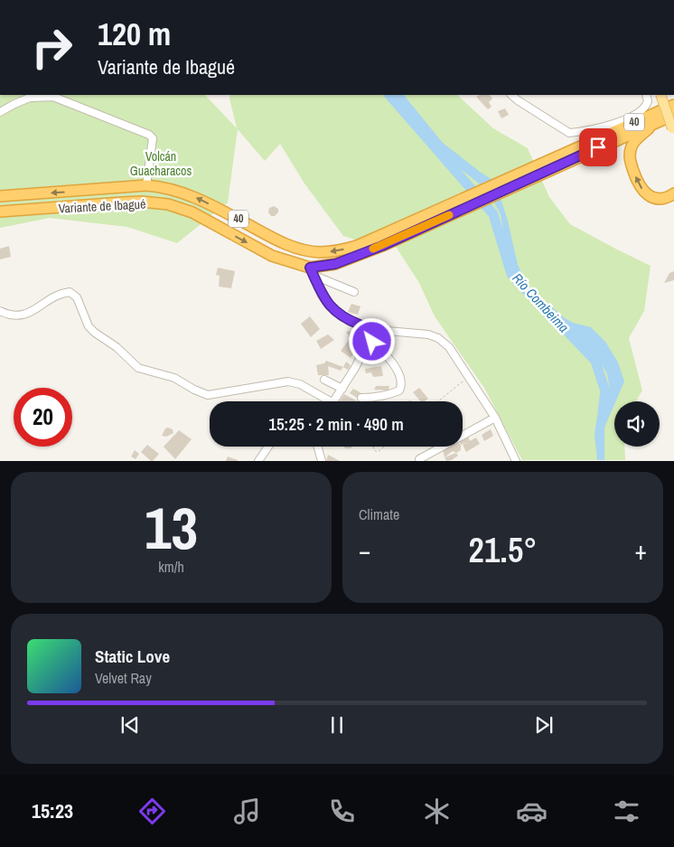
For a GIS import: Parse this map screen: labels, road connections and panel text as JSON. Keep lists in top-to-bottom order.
{
  "streets": {
    "highway": ["40", "Variante de Ibagué"]
  },
  "water": ["Río Combeima"],
  "parks": ["Volcán Guacharacos"],
  "page": {
    "turn": ["120 m", "Variante de Ibagué"],
    "limit": "20",
    "trip": "15:25 · 2 min · 490 m",
    "tile": [
      ["13", "km/h"],
      "Climate"
    ],
    "heat": ["−", "21.5°", "+"],
    "song": ["Static Love", "Velvet Ray"],
    "tabs": "15:23"
  }
}
